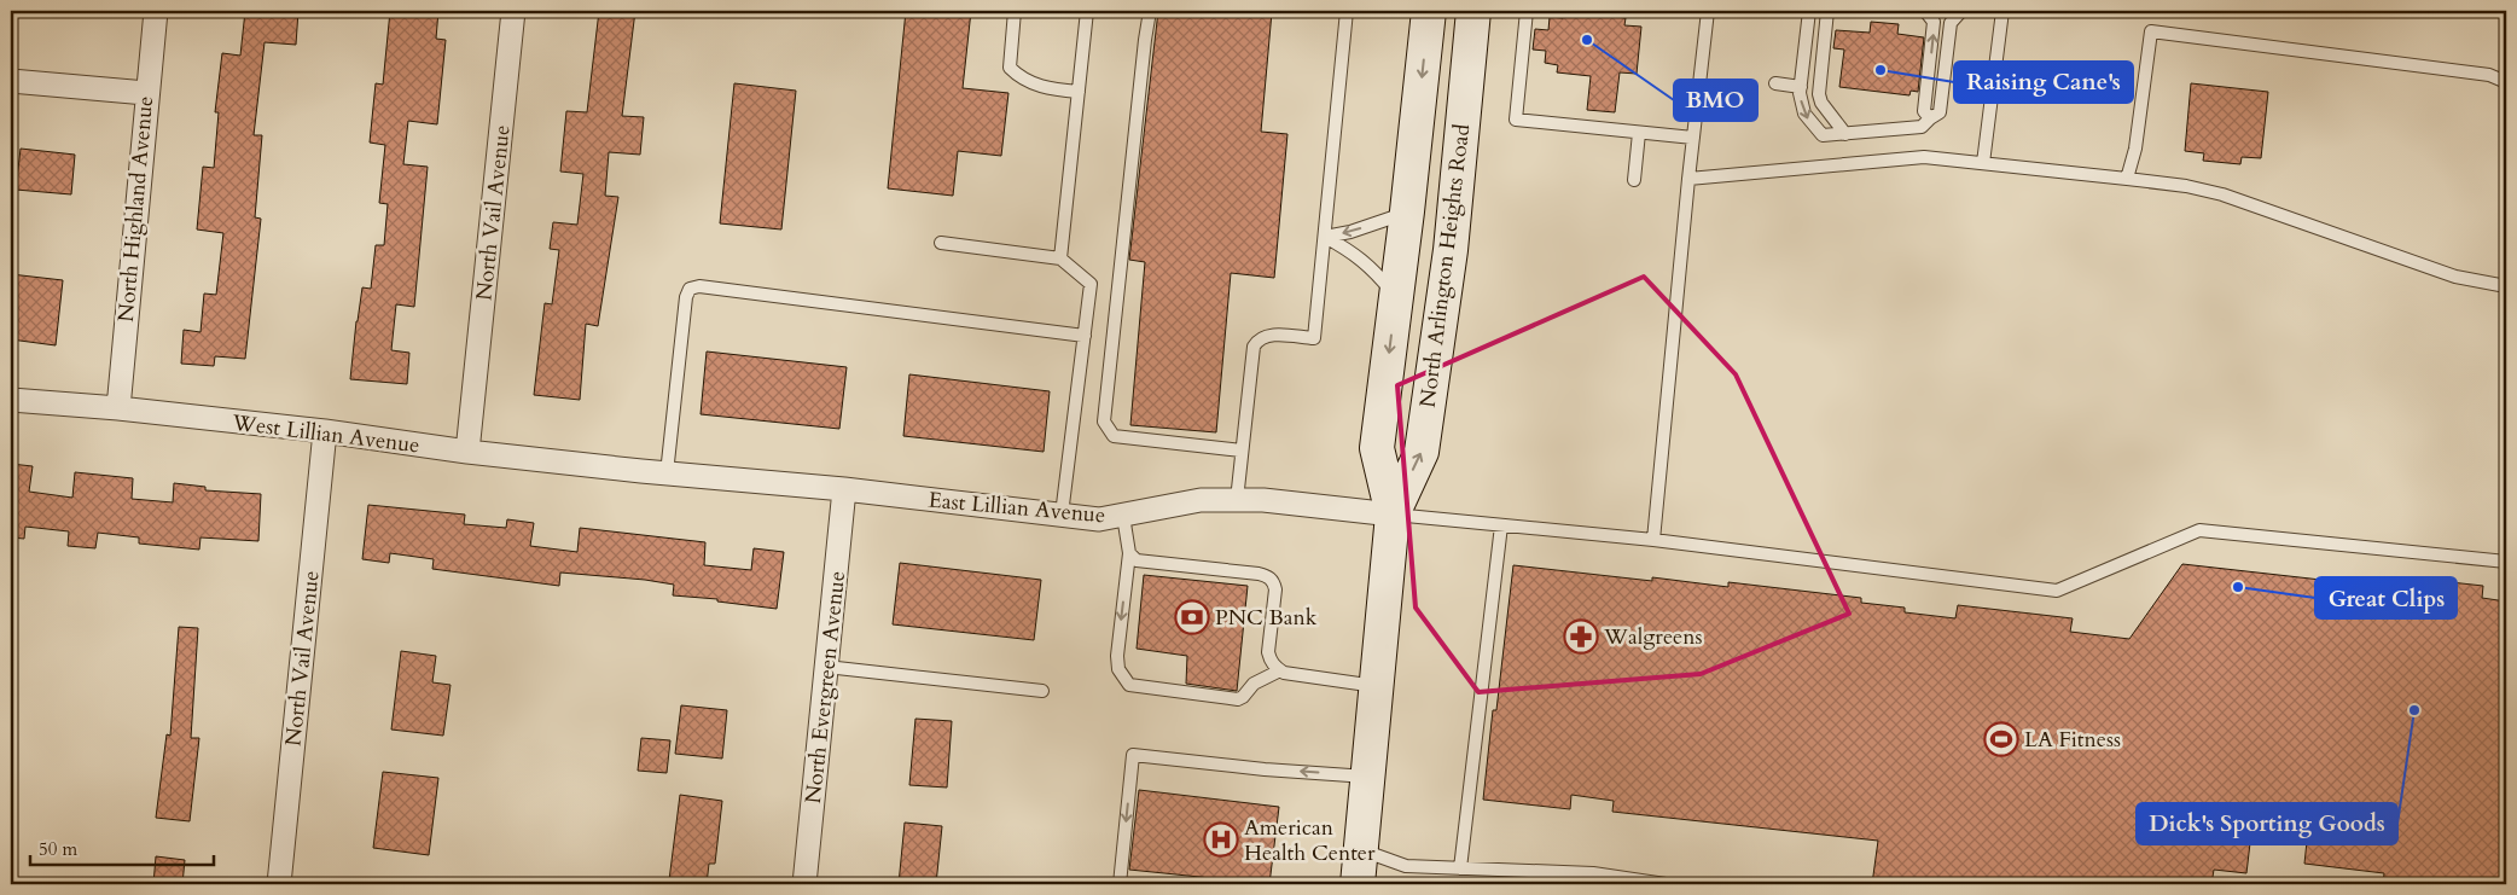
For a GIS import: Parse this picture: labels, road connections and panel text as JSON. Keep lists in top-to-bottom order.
{
  "streets": {
    "main road": ["North Arlington Heights Road"],
    "street": [
      "North Highland Avenue",
      "North Vail Avenue",
      "West Lillian Avenue",
      "East Lillian Avenue",
      "North Evergreen Avenue"
    ]
  },
  "crossings": [
    ["North Highland Avenue", "West Lillian Avenue"],
    ["North Vail Avenue", "West Lillian Avenue"],
    ["North Arlington Heights Road", "East Lillian Avenue"],
    ["West Lillian Avenue", "East Lillian Avenue"],
    ["East Lillian Avenue", "North Evergreen Avenue"]
  ],
  "places": {
    "other": [
      "BMO",
      "Raising Cane's",
      "Great Clips",
      "Dick's Sporting Goods"
    ],
    "bank": ["PNC Bank"],
    "pharmacy": ["Walgreens"],
    "sports": ["LA Fitness"],
    "hospital": ["American Health Center"]
  },
  "scale_bar": "50 m"
}
